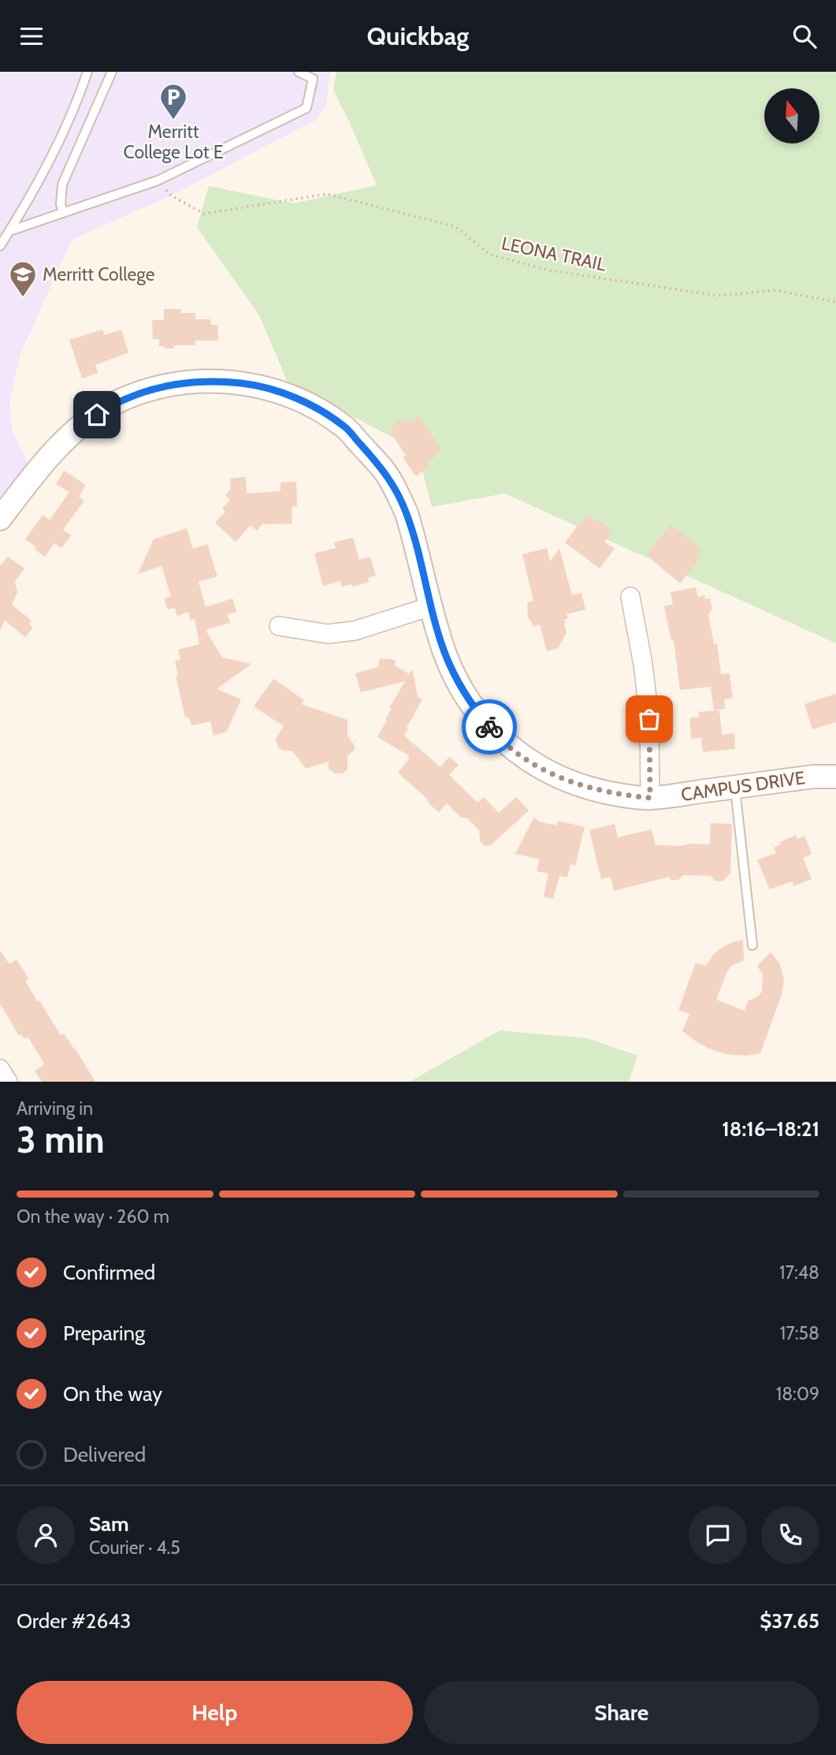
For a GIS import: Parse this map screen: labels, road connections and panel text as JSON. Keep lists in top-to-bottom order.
{
  "streets": {
    "street": ["CAMPUS DRIVE"],
    "path": ["LEONA TRAIL"]
  },
  "places": {
    "parking": ["Merritt College Lot E"],
    "school or university": ["Merritt College"]
  },
  "north": "top",
  "page": {
    "header": "Quickbag",
    "heading": ["3 min", "Arriving in", "18:16–18:21"],
    "panel": [
      "Sam",
      "Courier · 4.5",
      "Order #2643",
      "$37.65"
    ],
    "bar": "On the way · 260 m",
    "list": [
      ["Confirmed", "17:48"],
      ["Preparing", "17:58"],
      ["On the way", "18:09"],
      "Delivered"
    ],
    "buttons": ["Help", "Share"]
  }
}
